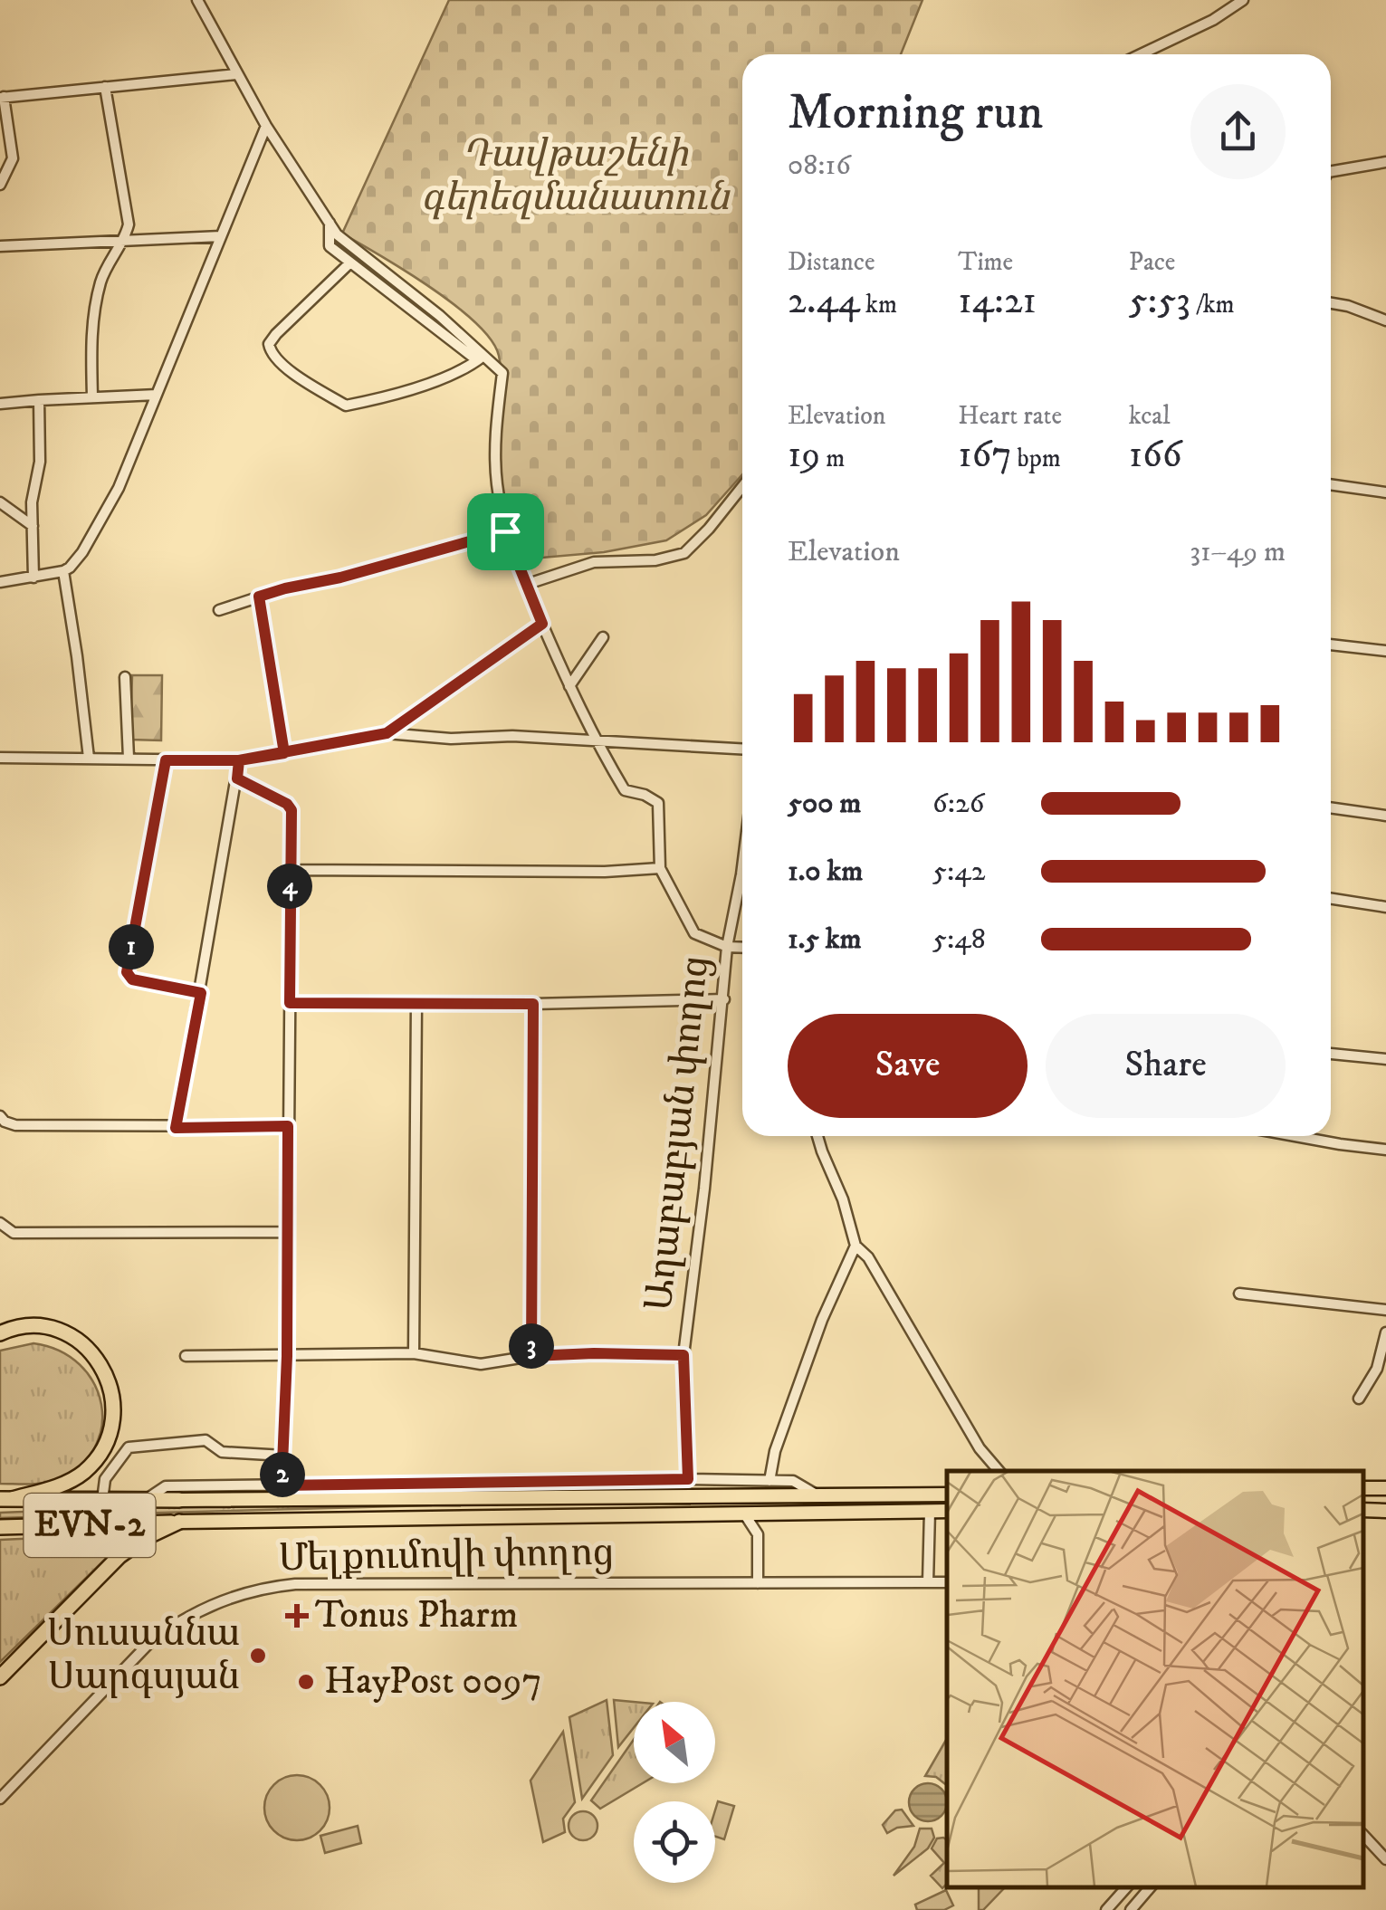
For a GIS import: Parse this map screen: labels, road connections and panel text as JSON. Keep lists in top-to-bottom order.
{
  "streets": {
    "highway": ["EVN-2"],
    "street": ["Աղաբաբյան փողոց", "Մելքումովի փողոց"]
  },
  "parks": ["Դավթաշենի գերեզմանատուն"],
  "places": {
    "health": ["Tonus Pharm"],
    "other": ["Սուսաննա Սարգսյան", "HayPost 0097"]
  },
  "north": "top left",
  "page": {
    "heading": ["Morning run", "08:16"],
    "stats": [
      ["Distance", "2.44 km"],
      ["Time", "14:21"],
      ["Pace", "5:53 /km"],
      ["Elevation", "19 m"],
      ["Heart rate", "167 bpm"],
      ["kcal", "166"]
    ],
    "chart": ["Elevation", "31–49 m"],
    "list": [
      {
        "name": "500 m",
        "note": "6:26"
      },
      {
        "name": "1.0 km",
        "note": "5:42"
      },
      {
        "name": "1.5 km",
        "note": "5:48"
      }
    ],
    "pins": [
      "4",
      "1",
      "3",
      "2"
    ],
    "buttons": ["Save", "Share"]
  }
}
